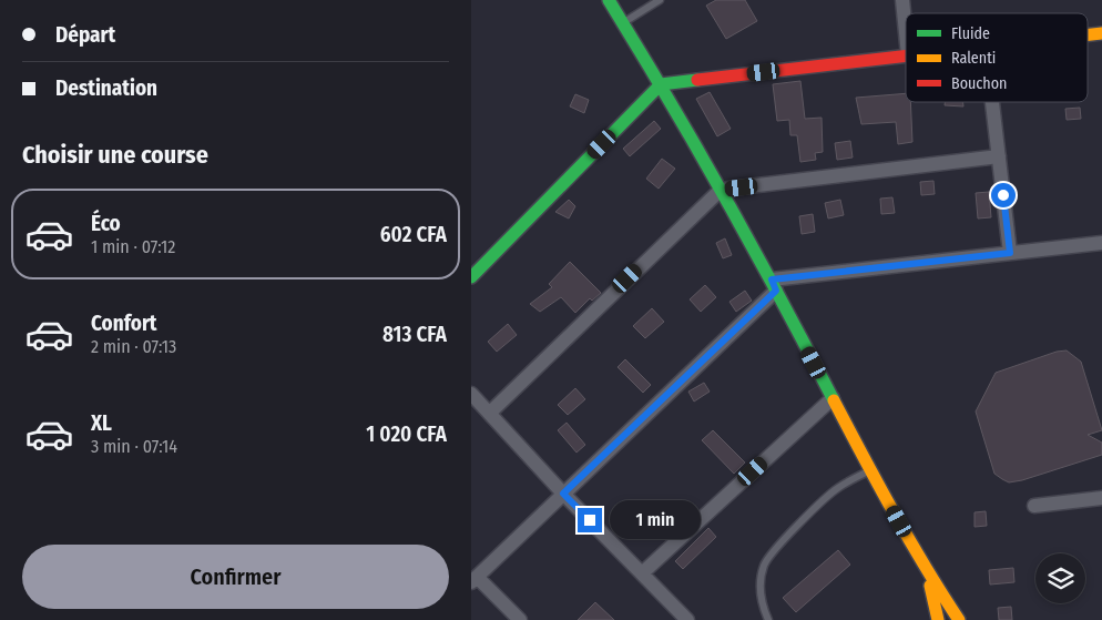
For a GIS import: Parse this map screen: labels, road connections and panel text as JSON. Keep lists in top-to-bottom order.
{
  "legend": ["Fluide", "Ralenti", "Bouchon"],
  "page": {
    "banner": ["Départ", "Destination"],
    "heading": "Choisir une course",
    "list": [
      {
        "name": "Éco",
        "note": "1 min · 07:12",
        "value": "602 CFA"
      },
      {
        "name": "Confort",
        "note": "2 min · 07:13",
        "value": "813 CFA"
      },
      {
        "name": "XL",
        "note": "3 min · 07:14",
        "value": "1 020 CFA"
      }
    ],
    "bubble": "1 min",
    "buttons": "Confirmer"
  }
}
